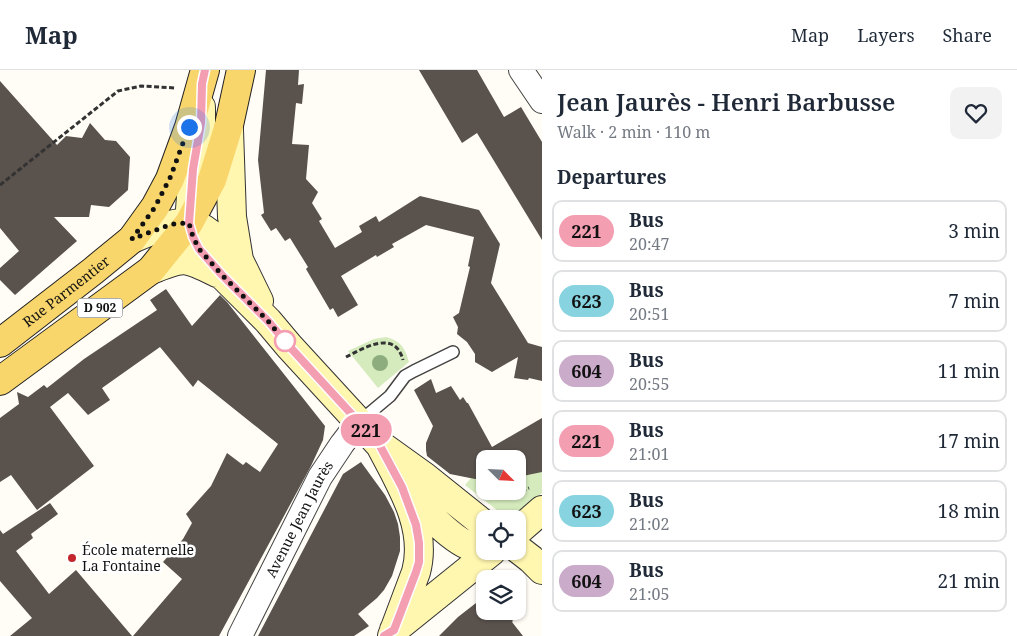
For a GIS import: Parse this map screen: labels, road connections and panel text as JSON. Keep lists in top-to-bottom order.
{
  "streets": {
    "main road": ["Rue Parmentier", "D 902"],
    "street": ["Avenue Jean Jaurès"]
  },
  "crossings": [
    ["Rue Parmentier", "D 902"]
  ],
  "places": ["École maternelle La Fontaine"],
  "lines": ["bus line 221"],
  "north": "bottom right",
  "page": {
    "header": "Map",
    "nav": ["Map", "Layers", "Share"],
    "on_map": "221",
    "heading": [
      ["Jean Jaurès - Henri Barbusse", "Walk · 2 min · 110 m"],
      "Departures"
    ],
    "list": [
      {
        "mark": "221",
        "name": "Bus",
        "note": "20:47",
        "value": "3 min"
      },
      {
        "mark": "623",
        "name": "Bus",
        "note": "20:51",
        "value": "7 min"
      },
      {
        "mark": "604",
        "name": "Bus",
        "note": "20:55",
        "value": "11 min"
      },
      {
        "mark": "221",
        "name": "Bus",
        "note": "21:01",
        "value": "17 min"
      },
      {
        "mark": "623",
        "name": "Bus",
        "note": "21:02",
        "value": "18 min"
      },
      {
        "mark": "604",
        "name": "Bus",
        "note": "21:05",
        "value": "21 min"
      }
    ]
  }
}
